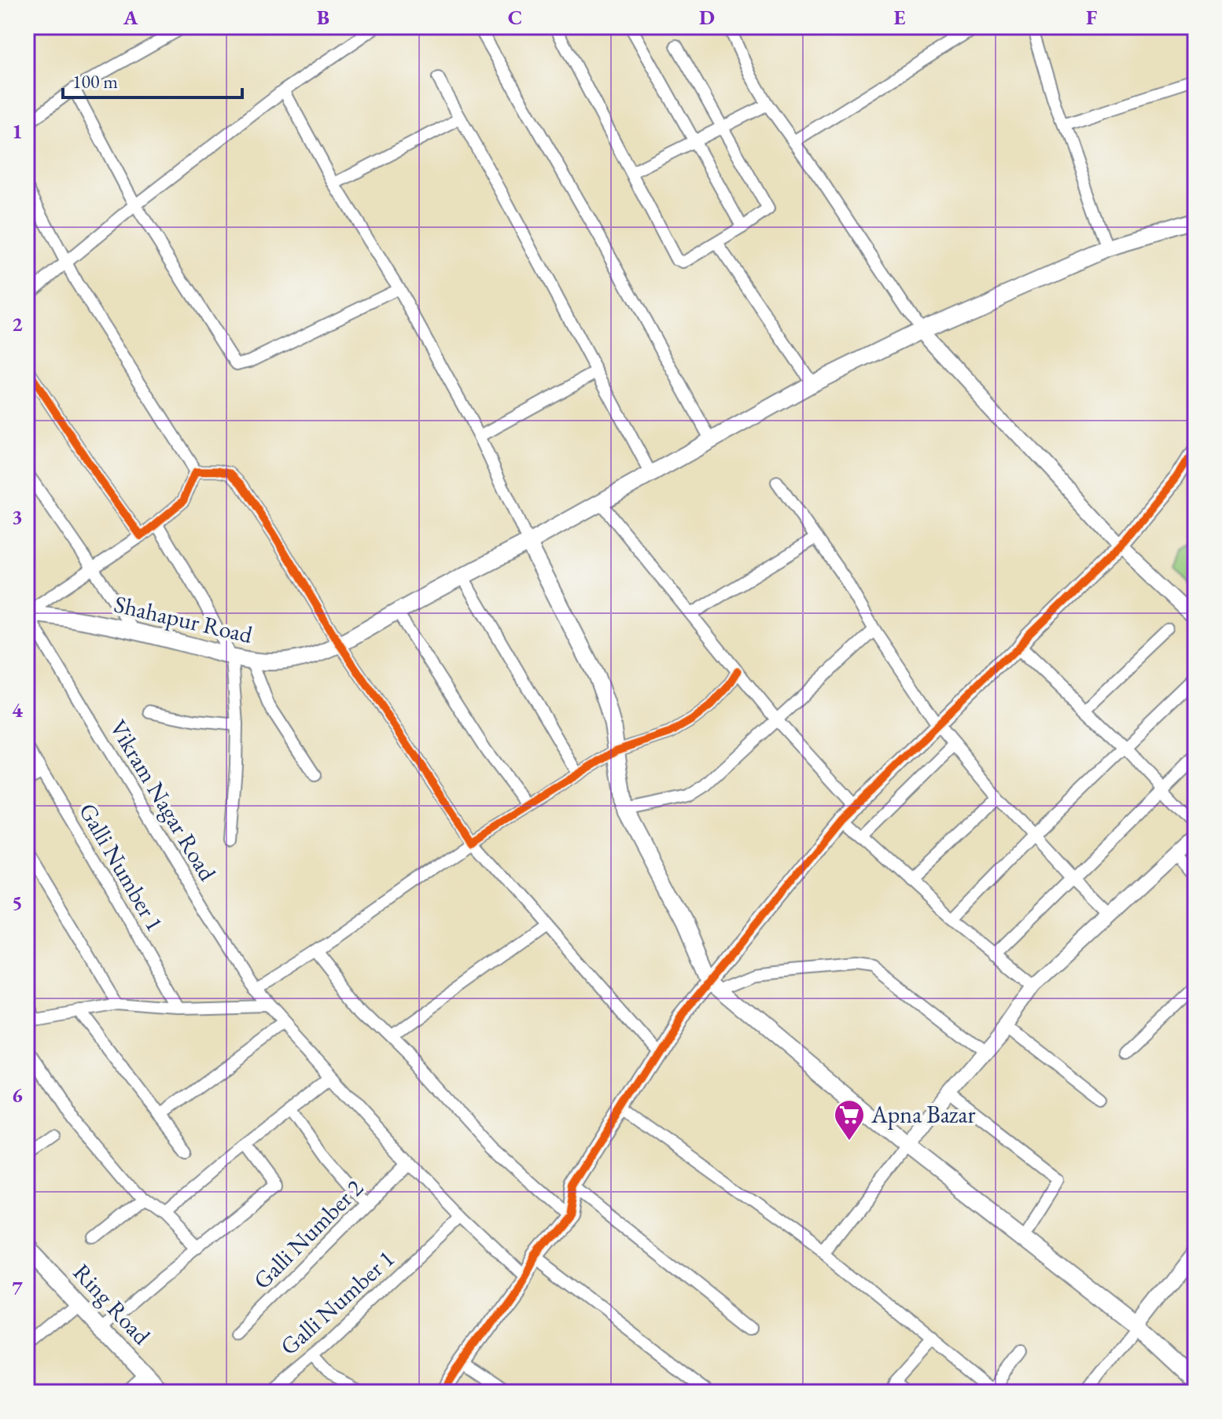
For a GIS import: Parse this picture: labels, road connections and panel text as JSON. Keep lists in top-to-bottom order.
{
  "streets": {
    "main road": ["Shahapur Road", "Ring Road"],
    "street": ["Vikram Nagar Road", "Galli Number 1", "Galli Number 2"]
  },
  "crossings": [
    ["Shahapur Road", "Vikram Nagar Road"],
    ["Vikram Nagar Road", "Galli Number 1"],
    ["Vikram Nagar Road", "Galli Number 2"]
  ],
  "places": {
    "supermarket": ["Apna Bazar"]
  },
  "scale_bar": "100 m",
  "grid": {
    "columns": [
      "A",
      "B",
      "C",
      "D",
      "E",
      "F"
    ],
    "rows": [
      "1",
      "2",
      "3",
      "4",
      "5",
      "6",
      "7"
    ]
  }
}
